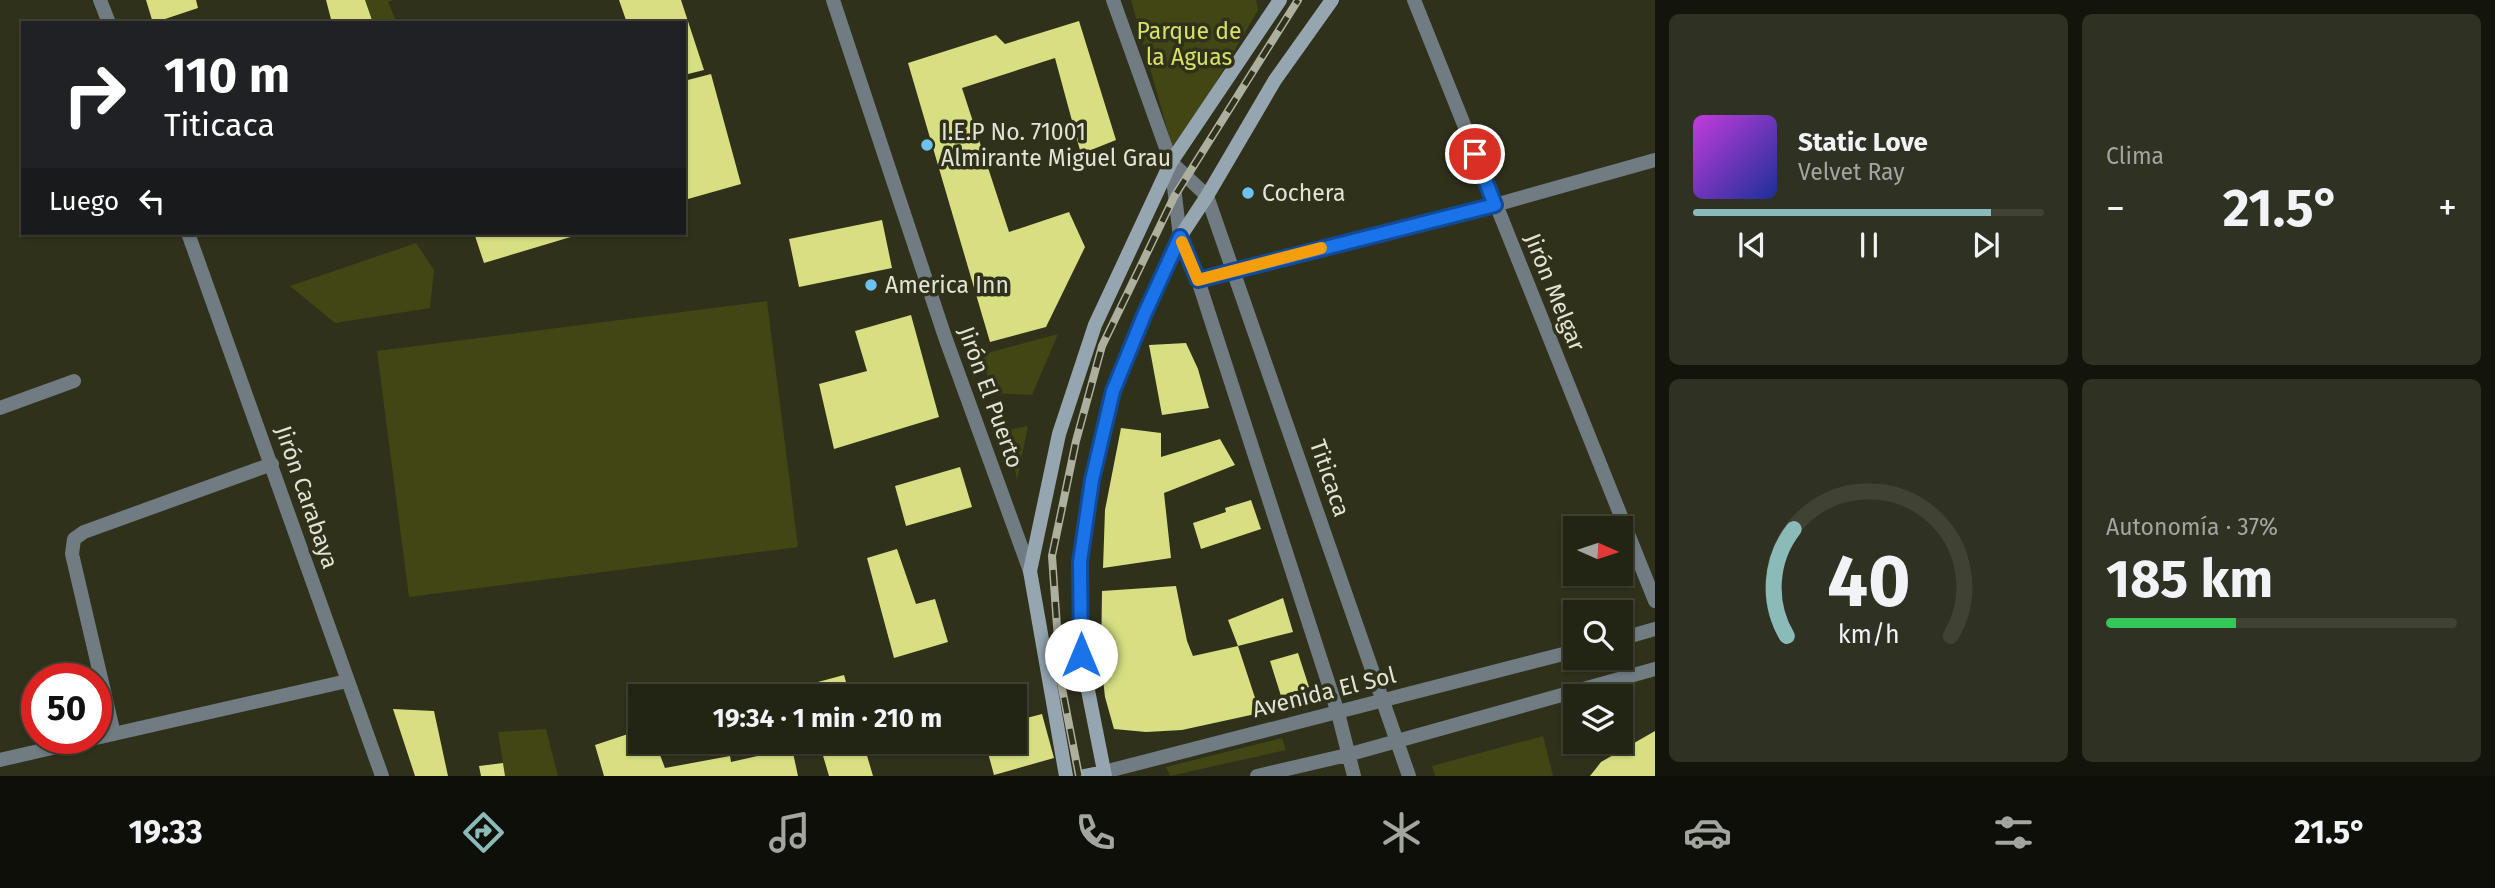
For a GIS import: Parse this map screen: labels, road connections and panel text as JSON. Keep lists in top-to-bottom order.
{
  "streets": {
    "main road": ["Jirón El Puerto", "Avenida El Sol"],
    "street": ["Jirón Melgar", "Titicaca", "Jirón Carabaya"]
  },
  "crossings": [
    ["Titicaca", "Avenida El Sol"]
  ],
  "parks": ["Parque de la Aguas"],
  "places": ["I.E.P No. 71001 Almirante Miguel Grau", "Cochera", "America Inn"],
  "north": "right",
  "page": {
    "tile": [
      "Clima",
      ["Autonomía · 37%", "185 km"]
    ],
    "turn": ["110 m", "Titicaca"],
    "song": ["Static Love", "Velvet Ray"],
    "then": "Luego",
    "heat": ["−", "21.5°", "+"],
    "limit": "50",
    "trip": "19:34 · 1 min · 210 m",
    "tabs": ["19:33", "21.5°"],
    "gauge": ["40", "km/h"]
  }
}
